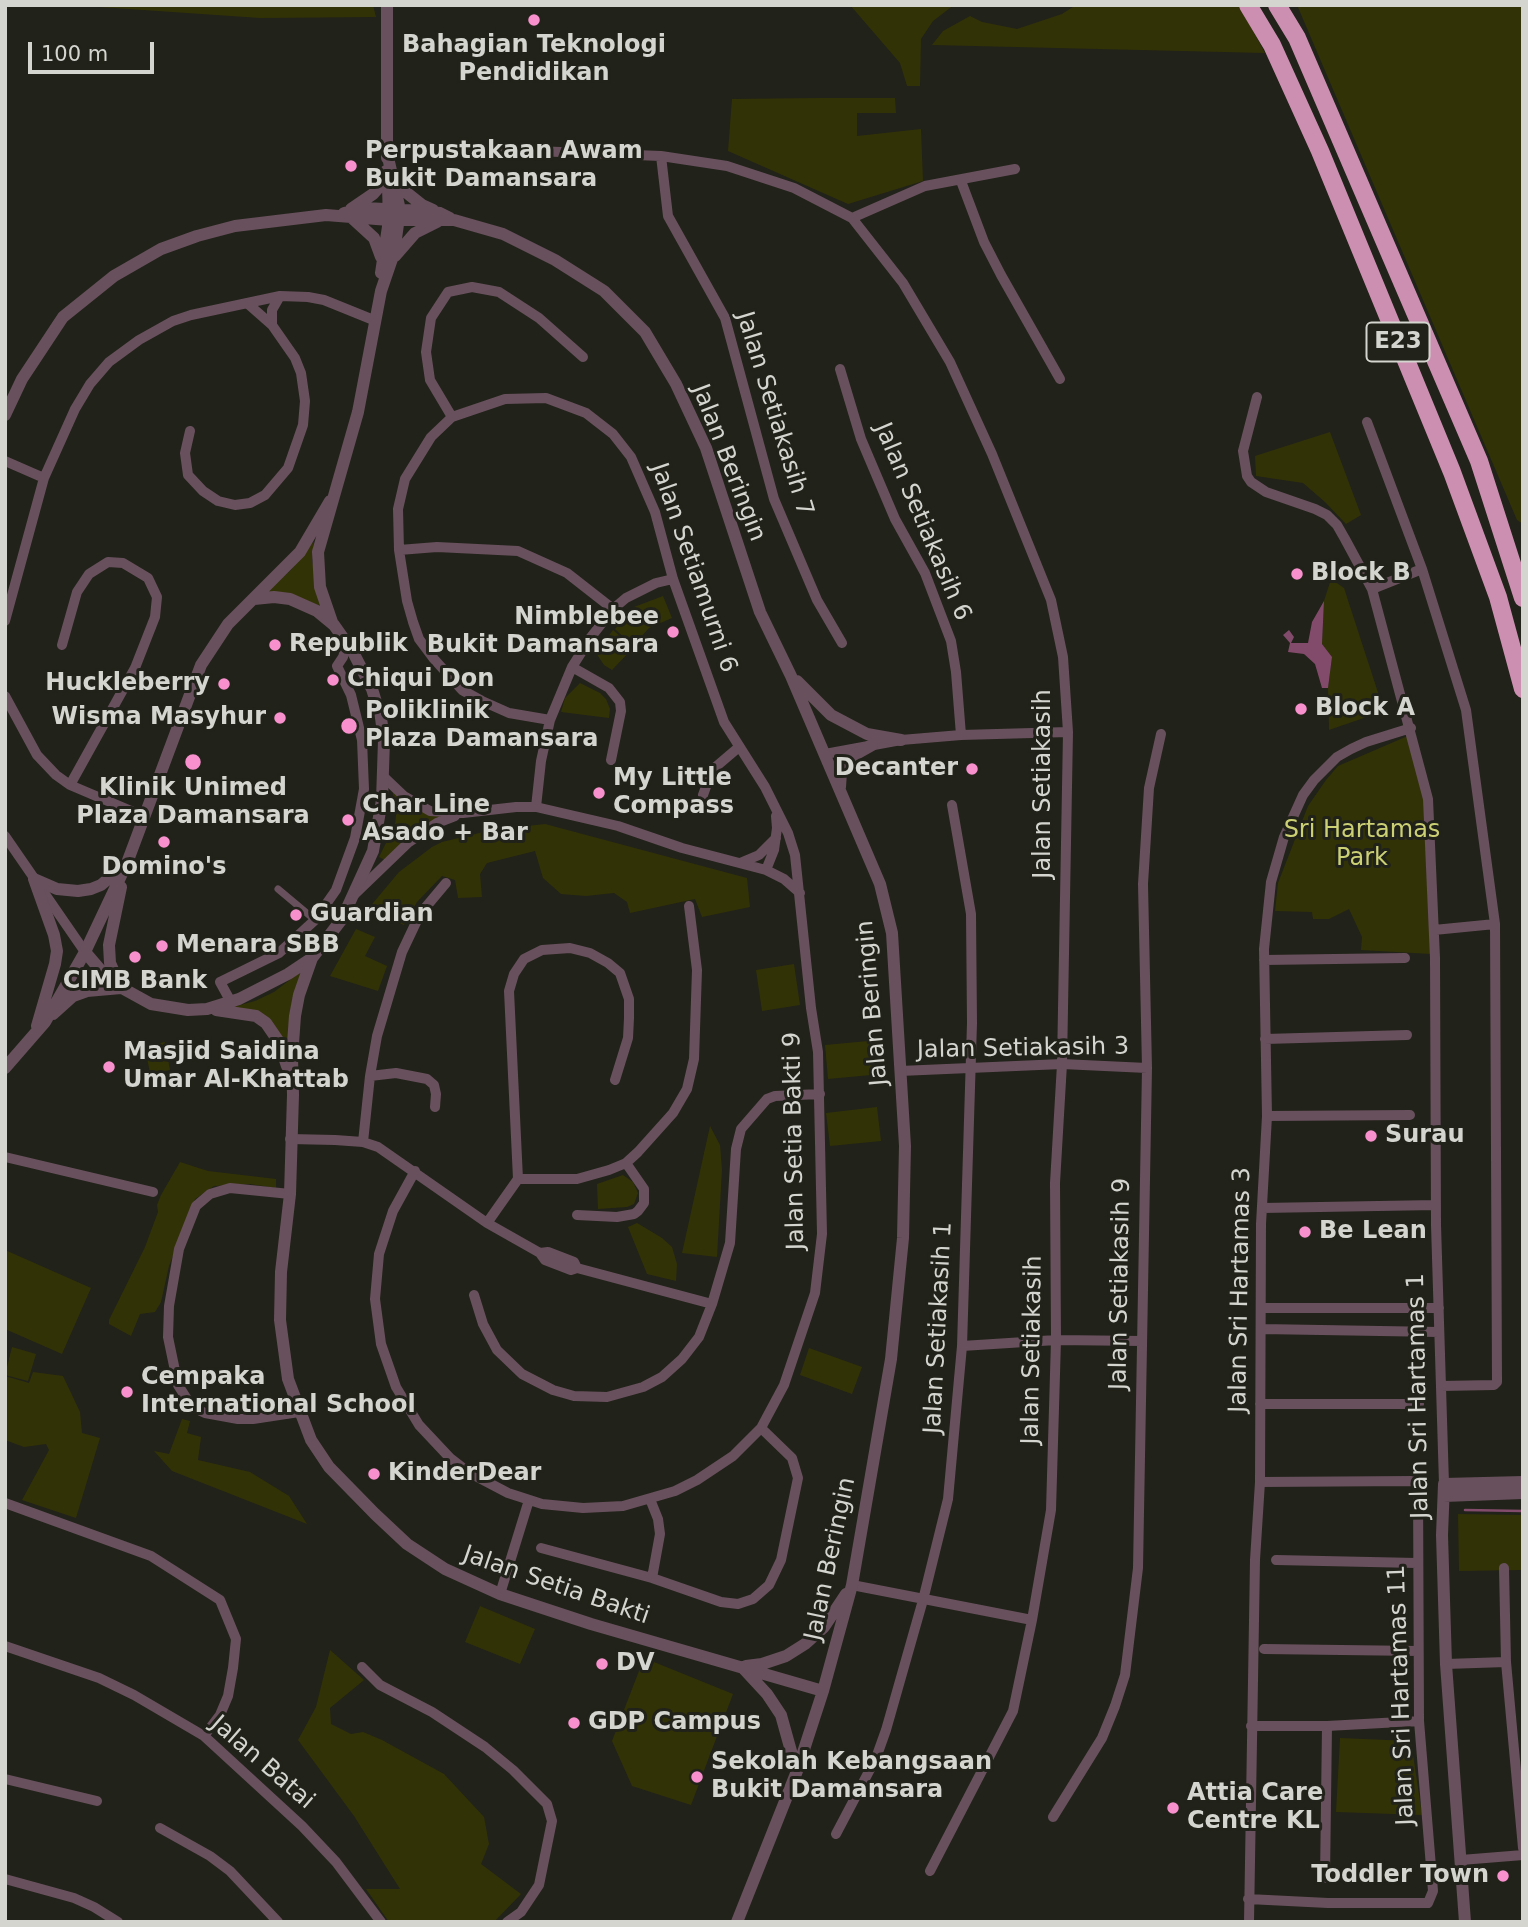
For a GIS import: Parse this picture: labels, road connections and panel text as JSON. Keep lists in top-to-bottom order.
{
  "streets": {
    "highway": ["E23"],
    "street": [
      "Jalan Setiakasih 7",
      "Jalan Beringin",
      "Jalan Setiakasih 6",
      "Jalan Setiamurni 6",
      "Jalan Setiakasih",
      "Jalan Setiakasih 3",
      "Jalan Setia Bakti 9",
      "Jalan Setiakasih 9",
      "Jalan Sri Hartamas 3",
      "Jalan Setiakasih 1",
      "Jalan Sri Hartamas 1",
      "Jalan Setia Bakti",
      "Jalan Sri Hartamas 11",
      "Jalan Batai"
    ]
  },
  "crossings": [
    ["Jalan Setiakasih 7", "Jalan Setiakasih"],
    ["Jalan Beringin", "Jalan Setiakasih 3"],
    ["Jalan Beringin", "Jalan Setia Bakti"],
    ["Jalan Setiamurni 6", "Jalan Setia Bakti 9"],
    ["Jalan Setiakasih", "Jalan Setiakasih 3"],
    ["Jalan Setiakasih 3", "Jalan Setiakasih 9"],
    ["Jalan Setiakasih 3", "Jalan Setiakasih 1"],
    ["Jalan Sri Hartamas 3", "Jalan Sri Hartamas 1"],
    ["Jalan Sri Hartamas 3", "Jalan Sri Hartamas 11"]
  ],
  "parks": ["Sri Hartamas Park"],
  "places": [
    "Bahagian Teknologi Pendidikan",
    "Perpustakaan Awam Bukit Damansara",
    "Block B",
    "Nimblebee Bukit Damansara",
    "Republik",
    "Chiqui Don",
    "Huckleberry",
    "Block A",
    "Wisma Masyhur",
    "Poliklinik Plaza Damansara",
    "Klinik Unimed Plaza Damansara",
    "Decanter",
    "My Little Compass",
    "Char Line Asado + Bar",
    "Domino's",
    "Guardian",
    "Menara SBB",
    "CIMB Bank",
    "Masjid Saidina Umar Al-Khattab",
    "Surau",
    "Be Lean",
    "Cempaka International School",
    "KinderDear",
    "DV",
    "GDP Campus",
    "Sekolah Kebangsaan Bukit Damansara",
    "Attia Care Centre KL",
    "Toddler Town"
  ],
  "scale_bar": "100 m"
}
